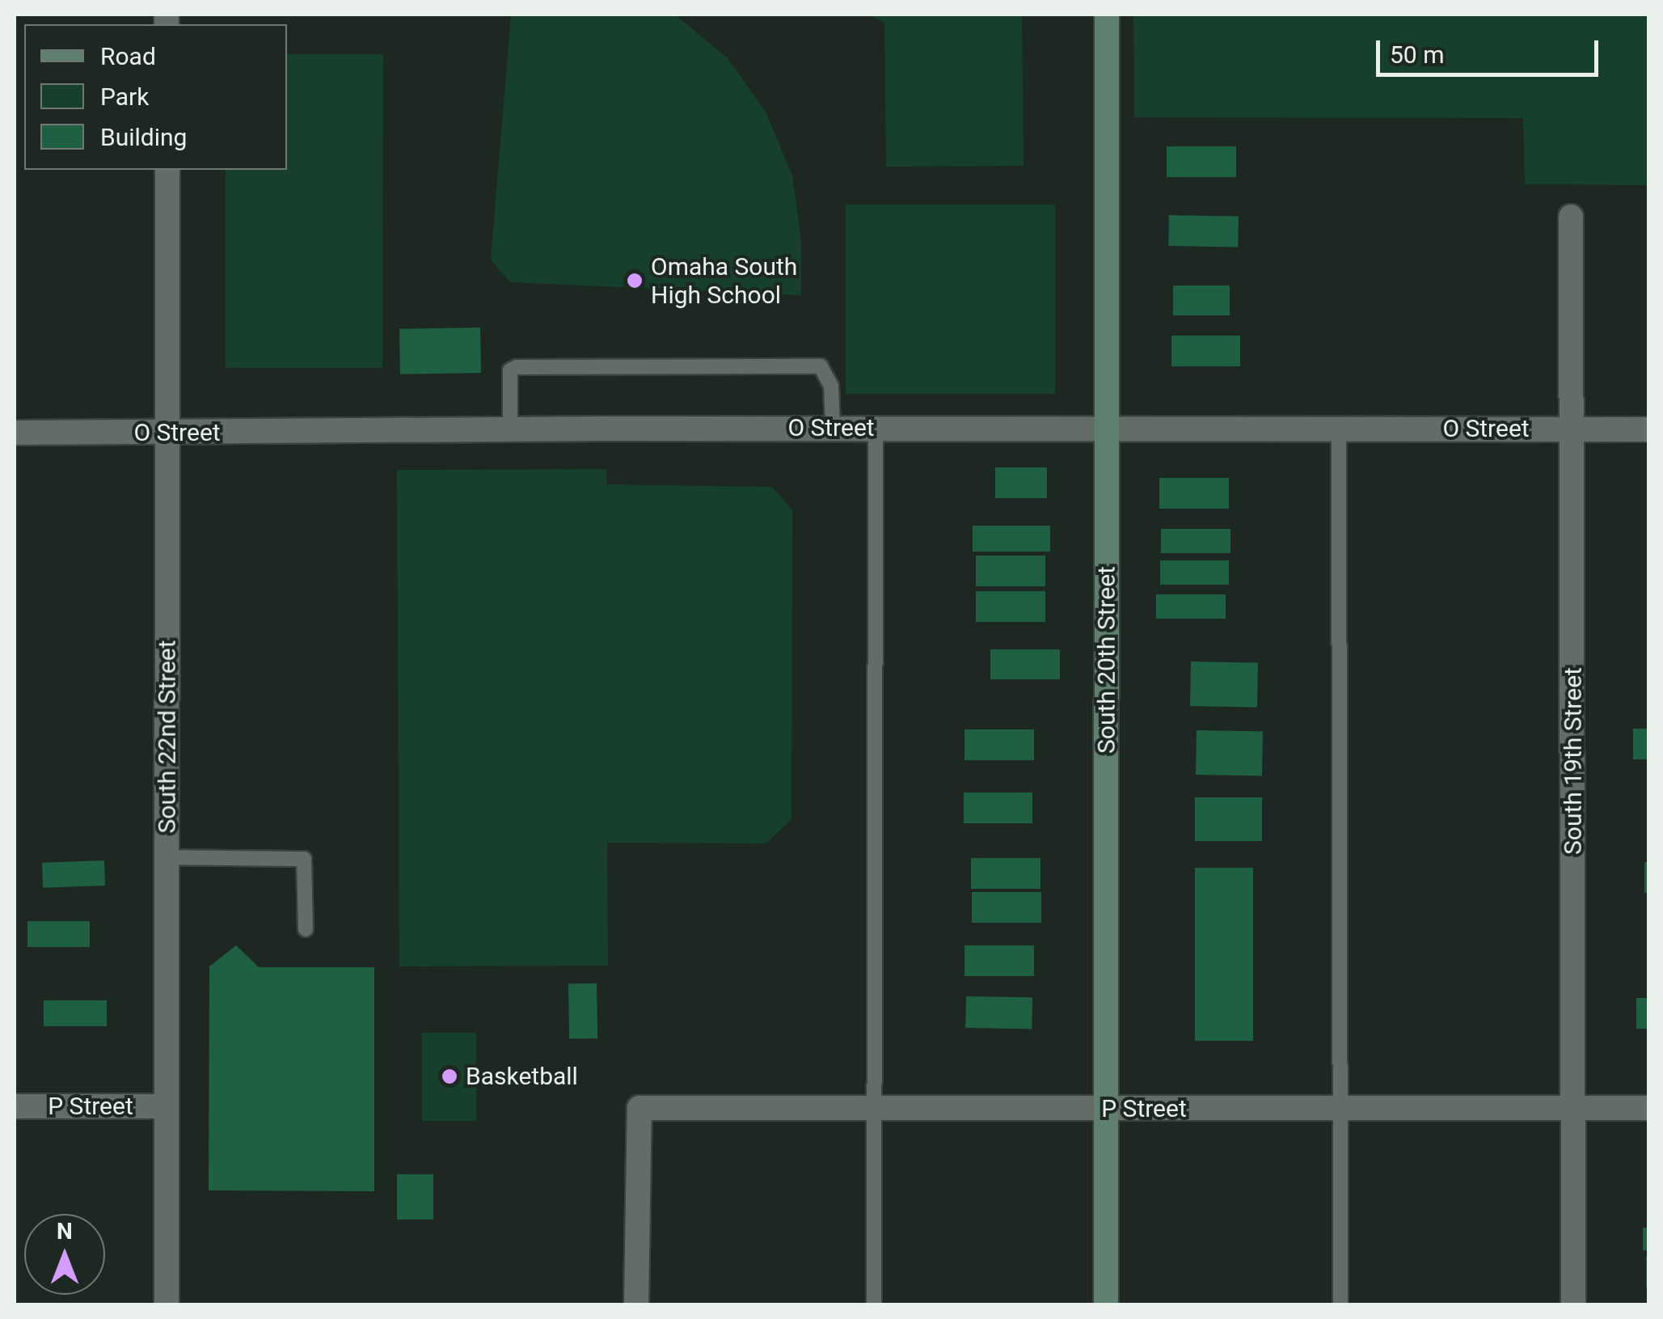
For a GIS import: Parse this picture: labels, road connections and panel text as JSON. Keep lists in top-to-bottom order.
{
  "streets": {
    "street": [
      "O Street",
      "South 20th Street",
      "South 22nd Street",
      "South 19th Street",
      "P Street"
    ]
  },
  "crossings": [
    ["O Street", "South 20th Street"],
    ["O Street", "South 22nd Street"],
    ["O Street", "South 19th Street"],
    ["South 20th Street", "P Street"],
    ["South 22nd Street", "P Street"],
    ["South 19th Street", "P Street"]
  ],
  "places": ["Omaha South High School", "Basketball"],
  "legend": ["Road", "Park", "Building"],
  "scale_bar": "50 m",
  "north": "top"
}
